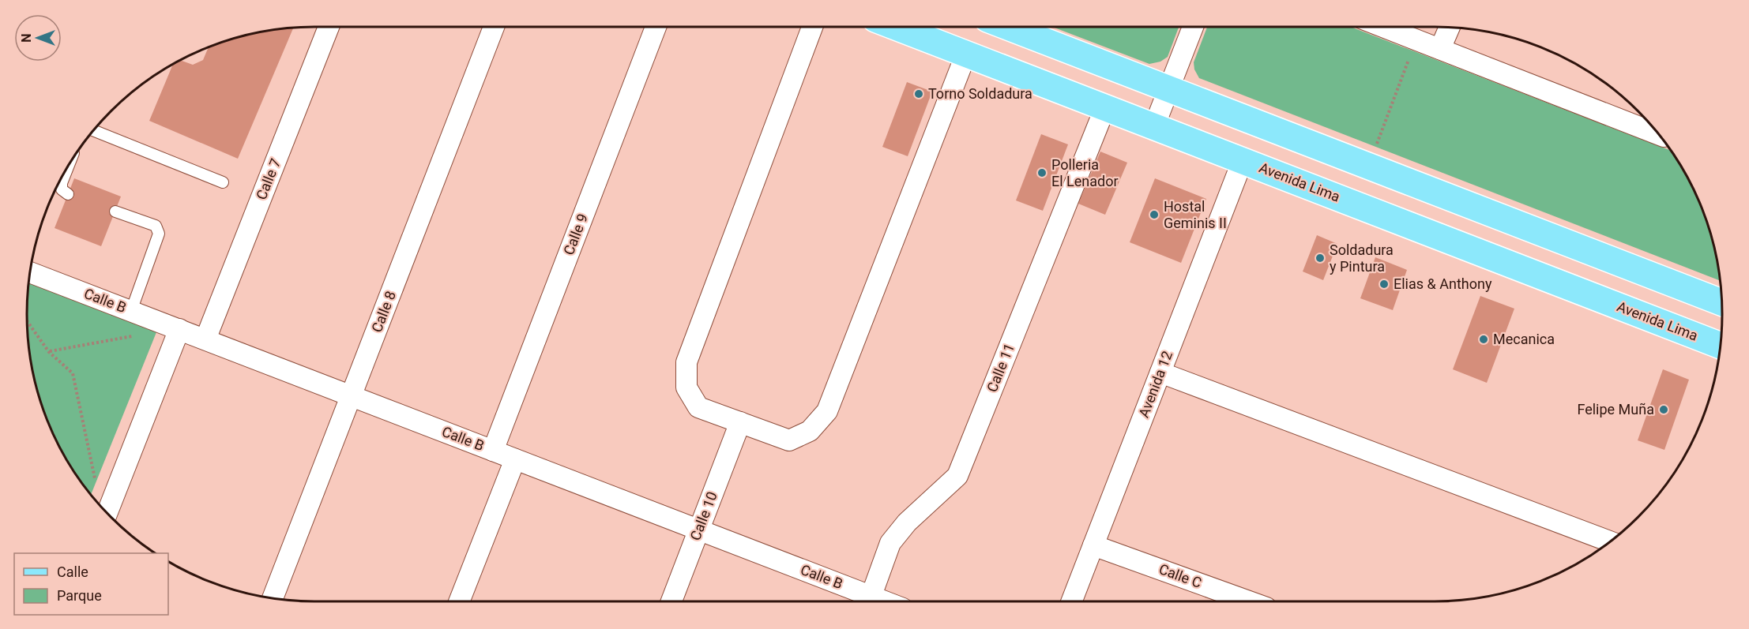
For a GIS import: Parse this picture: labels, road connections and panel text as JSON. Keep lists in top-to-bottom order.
{
  "streets": {
    "main road": ["Avenida Lima"],
    "street": [
      "Calle 7",
      "Calle 9",
      "Calle B",
      "Calle 8",
      "Calle 11",
      "Avenida 12",
      "Calle 10",
      "Calle C"
    ]
  },
  "crossings": [
    ["Calle 7", "Calle B"],
    ["Avenida Lima", "Calle 11"],
    ["Avenida Lima", "Avenida 12"],
    ["Calle 9", "Calle B"],
    ["Calle B", "Calle 8"],
    ["Calle B", "Calle 10"],
    ["Avenida 12", "Calle C"]
  ],
  "places": [
    "Torno Soldadura",
    "Polleria El Lenador",
    "Hostal Geminis II",
    "Soldadura y Pintura",
    "Elias & Anthony",
    "Mecanica",
    "Felipe Muña"
  ],
  "legend": ["Calle", "Parque"],
  "north": "left"
}
